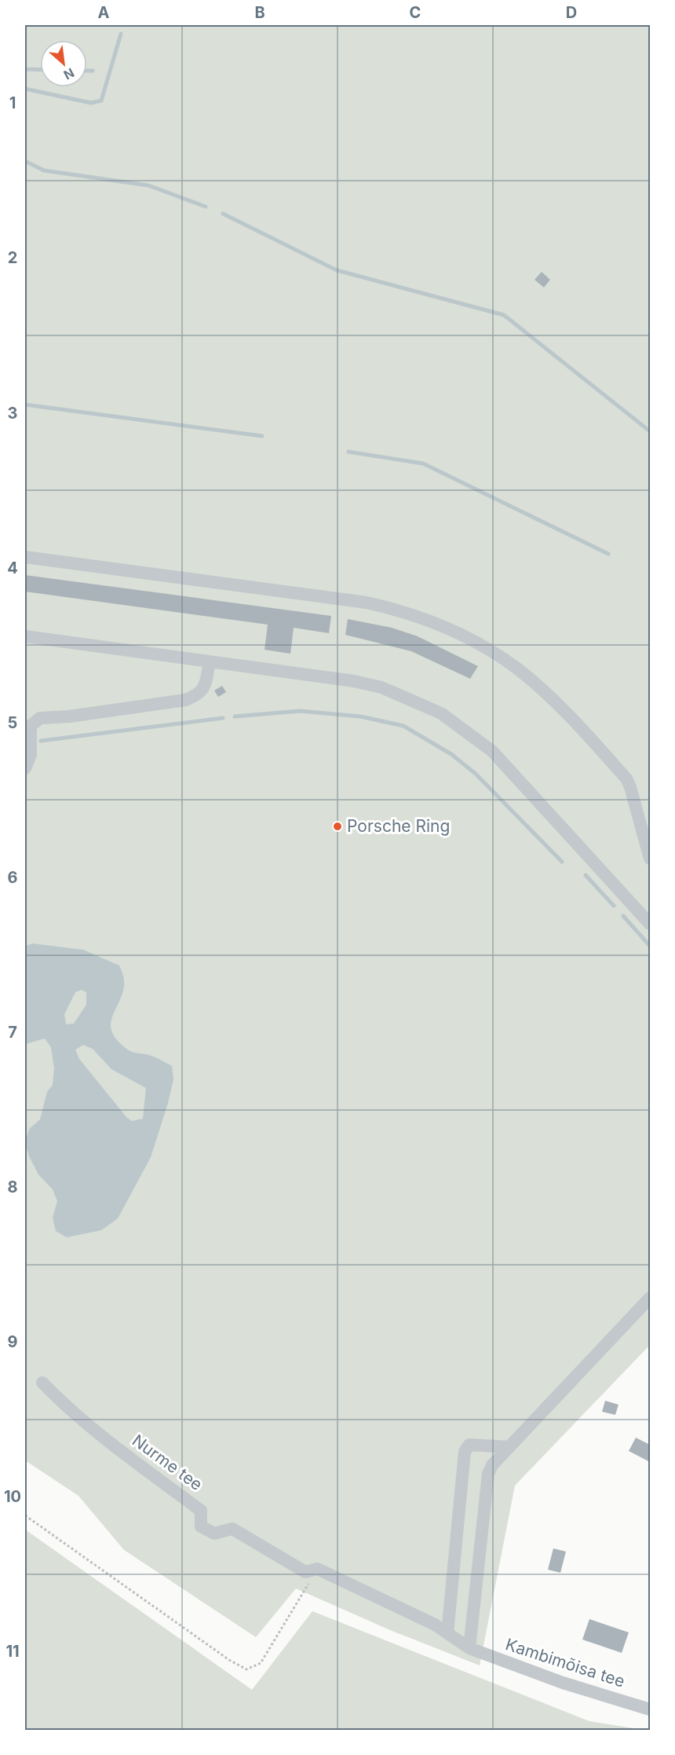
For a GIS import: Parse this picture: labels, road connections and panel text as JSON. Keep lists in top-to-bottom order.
{
  "streets": {
    "street": ["Nurme tee", "Kambimõisa tee"]
  },
  "crossings": [
    ["Nurme tee", "Kambimõisa tee"]
  ],
  "places": ["Porsche Ring"],
  "north": "bottom right",
  "grid": {
    "columns": [
      "A",
      "B",
      "C",
      "D"
    ],
    "rows": [
      "1",
      "2",
      "3",
      "4",
      "5",
      "6",
      "7",
      "8",
      "9",
      "10",
      "11"
    ]
  }
}
